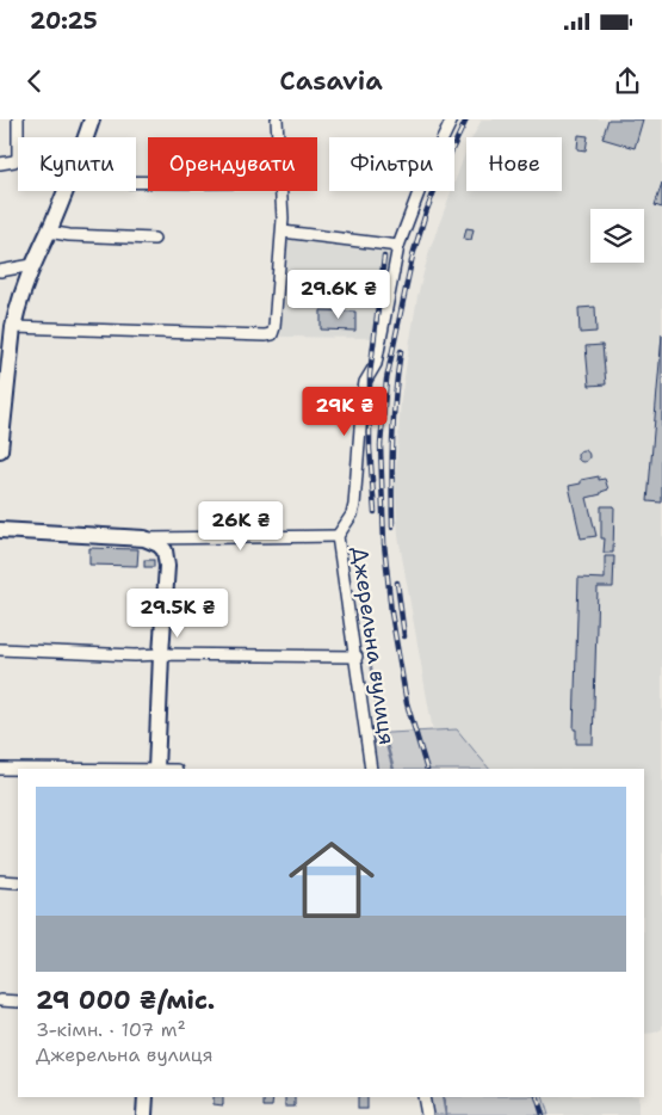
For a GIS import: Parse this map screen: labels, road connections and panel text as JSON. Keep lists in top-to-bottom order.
{
  "streets": {
    "street": ["Джерельна вулиця"]
  },
  "page": {
    "status": "20:25",
    "header": "Casavia",
    "chip": [
      "Купити",
      "Орендувати",
      "Фільтри",
      "Нове"
    ],
    "price": [
      "29.6K ₴",
      "29K ₴",
      "26K ₴",
      "29.5K ₴"
    ],
    "list": [
      {
        "name": "29 000 ₴/міс.",
        "note": "3-кімн. · 107 m² · Джерельна вулиця"
      }
    ]
  }
}
